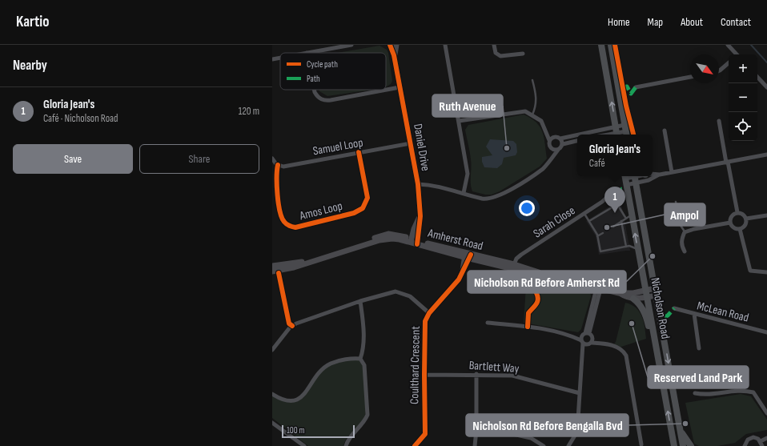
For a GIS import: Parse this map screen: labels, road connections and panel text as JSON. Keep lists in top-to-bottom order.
{
  "streets": {
    "main road": ["Daniel Drive", "Amherst Road", "Nicholson Road"],
    "street": [
      "Samuel Loop",
      "Amos Loop",
      "Sarah Close",
      "McLean Road",
      "Coulthard Crescent",
      "Bartlett Way"
    ]
  },
  "crossings": [
    ["Samuel Loop", "Daniel Drive"],
    ["Samuel Loop", "Amos Loop"],
    ["Daniel Drive", "Amherst Road"],
    ["Sarah Close", "Amherst Road"],
    ["Amherst Road", "Nicholson Road"],
    ["Amherst Road", "Coulthard Crescent"],
    ["Coulthard Crescent", "Bartlett Way"]
  ],
  "places": [
    "Ruth Avenue",
    "Ampol",
    "Nicholson Rd Before Amherst Rd",
    "Reserved Land Park",
    "Nicholson Rd Before Bengalla Bvd"
  ],
  "legend": ["Cycle path", "Path"],
  "scale_bar": "100 m",
  "north": "bottom right",
  "page": {
    "header": "Kartio",
    "nav": [
      "Home",
      "Map",
      "About",
      "Contact"
    ],
    "heading": "Nearby",
    "map_buttons": ["+", "−"],
    "list": [
      {
        "mark": "1",
        "name": "Gloria Jean's",
        "note": "Café · Nicholson Road",
        "value": "120 m"
      }
    ],
    "buttons": ["Save", "Share"],
    "popup": ["Gloria Jean's", "Café"],
    "pins": "1",
    "scale": "100 m"
  }
}
